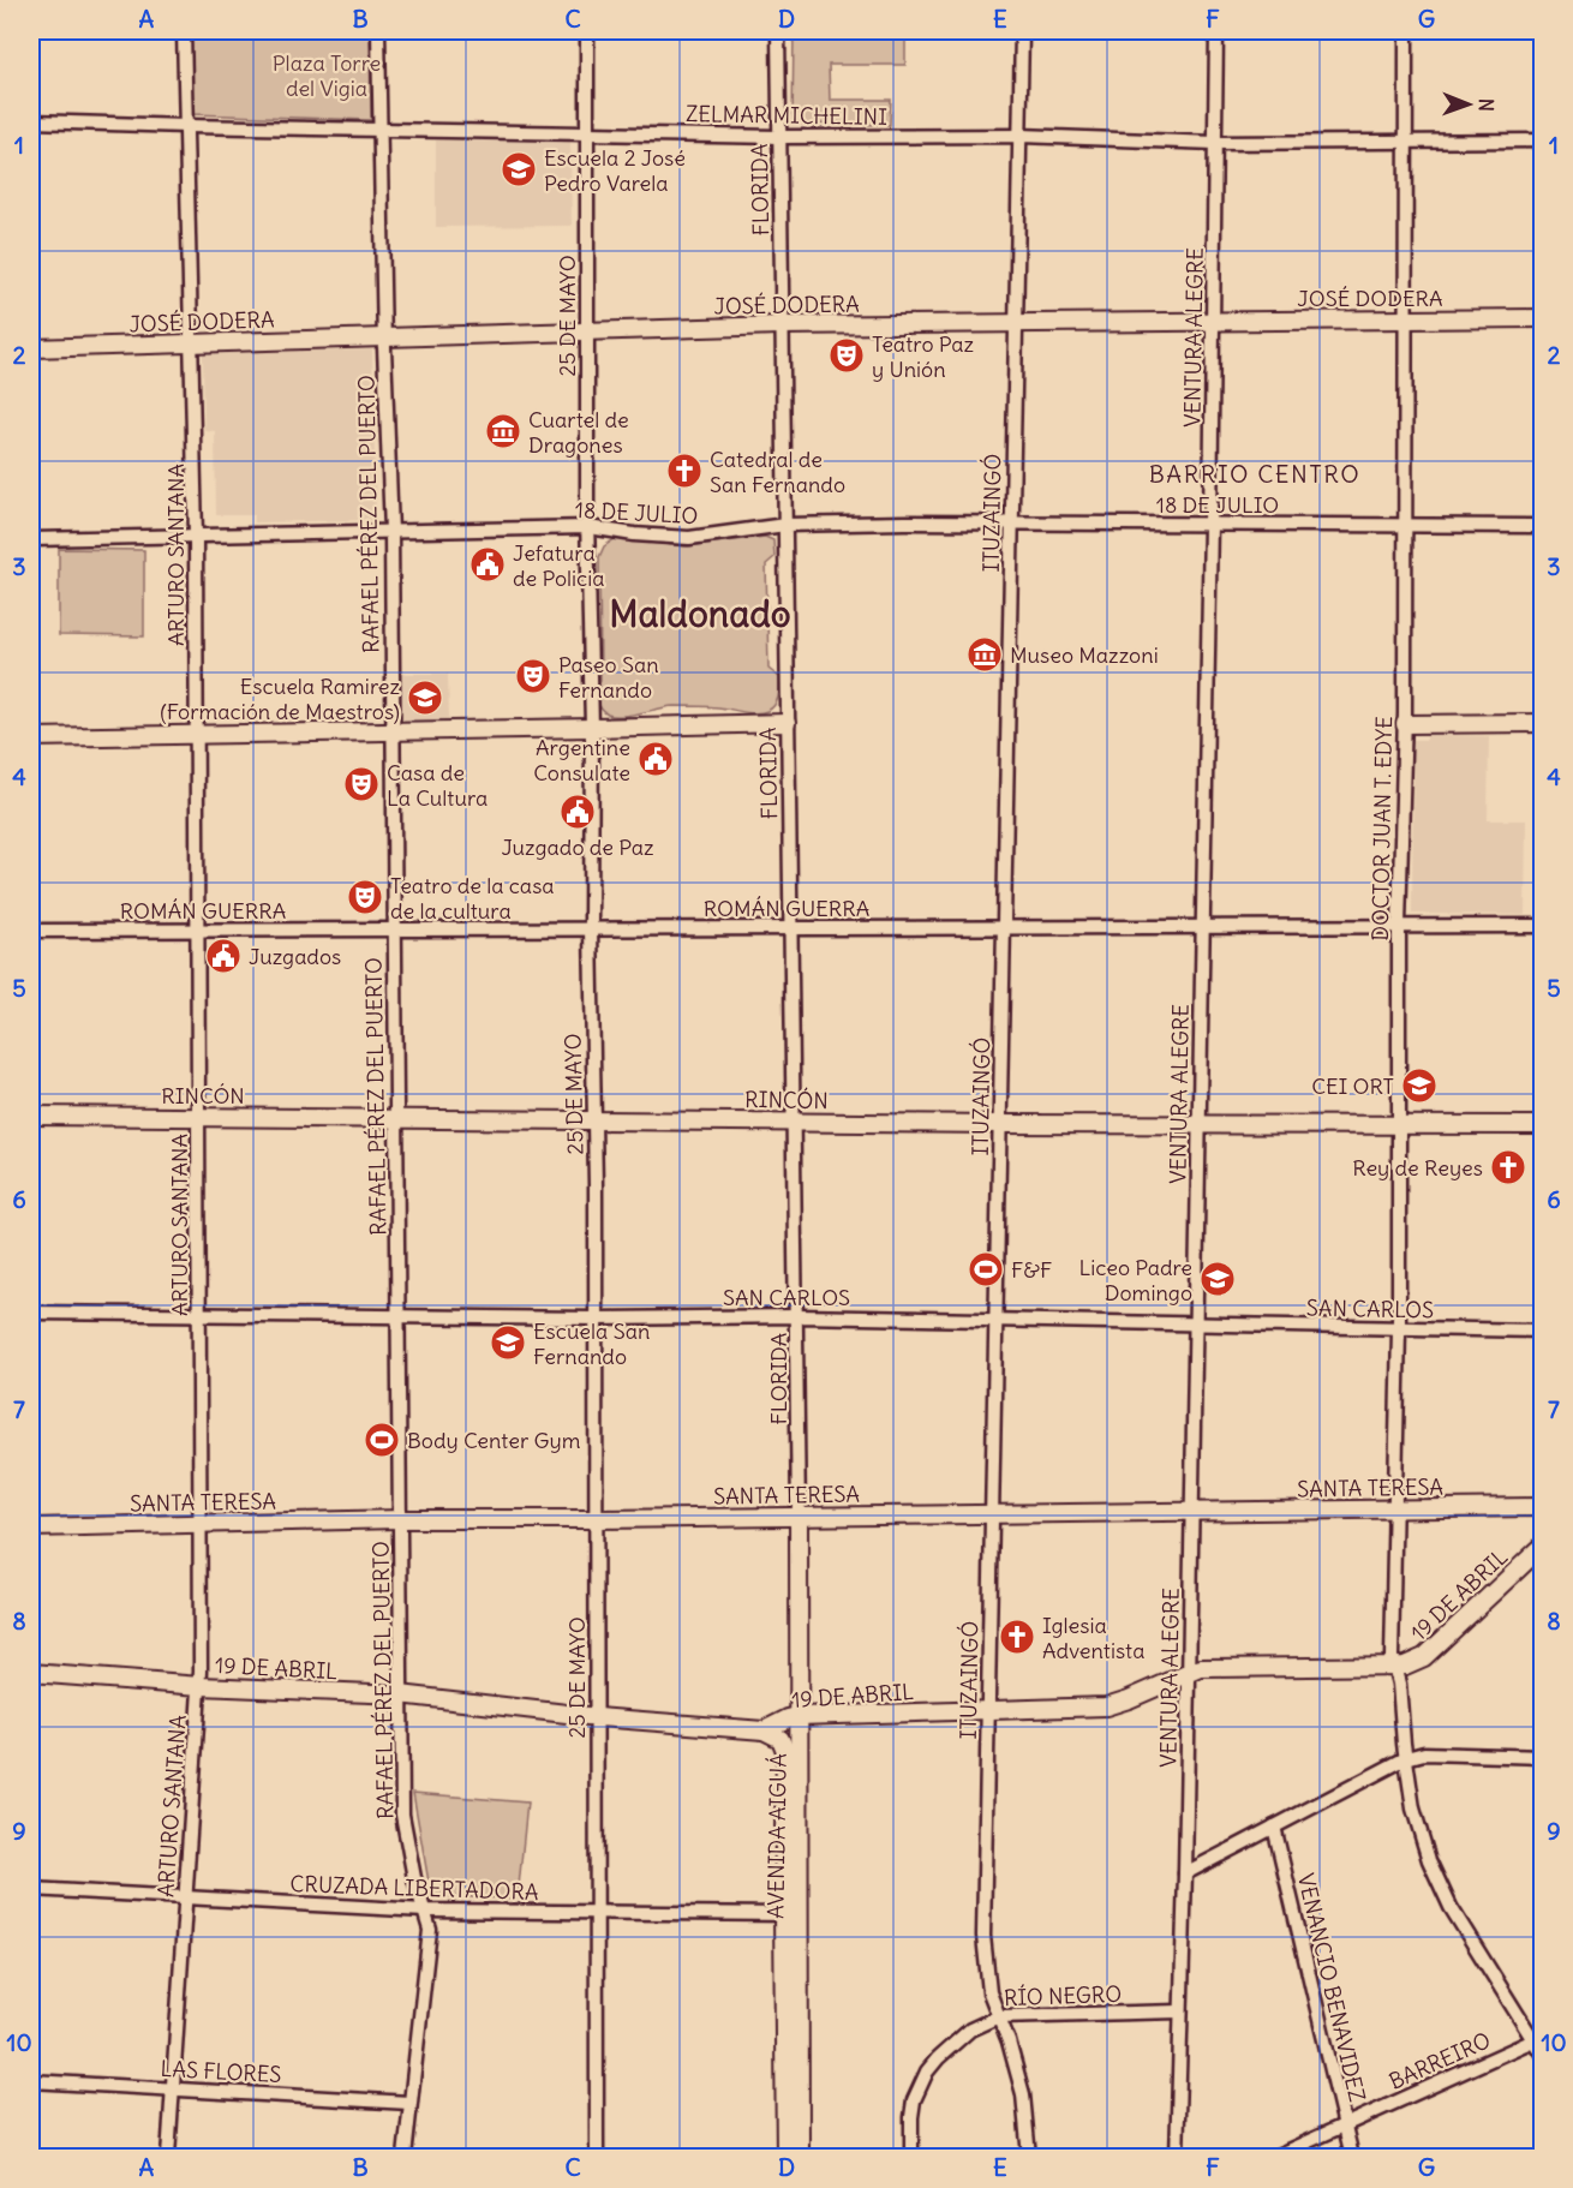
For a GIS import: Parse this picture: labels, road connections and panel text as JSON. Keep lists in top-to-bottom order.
{
  "streets": {
    "street": [
      "ZELMAR MICHELINI",
      "FLORIDA",
      "JOSÉ DODERA",
      "25 DE MAYO",
      "VENTURA ALEGRE",
      "18 DE JULIO",
      "ITUZAINGÓ",
      "RAFAEL PÉREZ DEL PUERTO",
      "ARTURO SANTANA",
      "DOCTOR JUAN T. EDYE",
      "ROMÁN GUERRA",
      "RINCÓN",
      "SAN CARLOS",
      "SANTA TERESA",
      "19 DE ABRIL",
      "AVENIDA AIGUÁ",
      "CRUZADA LIBERTADORA",
      "VENANCIO BENAVIDEZ",
      "RÍO NEGRO",
      "BARREIRO",
      "LAS FLORES"
    ]
  },
  "crossings": [
    ["ZELMAR MICHELINI", "FLORIDA"],
    ["ZELMAR MICHELINI", "25 DE MAYO"],
    ["ZELMAR MICHELINI", "VENTURA ALEGRE"],
    ["ZELMAR MICHELINI", "ITUZAINGÓ"],
    ["ZELMAR MICHELINI", "RAFAEL PÉREZ DEL PUERTO"],
    ["ZELMAR MICHELINI", "ARTURO SANTANA"],
    ["ZELMAR MICHELINI", "DOCTOR JUAN T. EDYE"],
    ["FLORIDA", "JOSÉ DODERA"],
    ["FLORIDA", "18 DE JULIO"],
    ["FLORIDA", "ROMÁN GUERRA"],
    ["FLORIDA", "RINCÓN"],
    ["FLORIDA", "SAN CARLOS"],
    ["FLORIDA", "SANTA TERESA"],
    ["FLORIDA", "AVENIDA AIGUÁ"],
    ["JOSÉ DODERA", "25 DE MAYO"],
    ["JOSÉ DODERA", "VENTURA ALEGRE"],
    ["JOSÉ DODERA", "ITUZAINGÓ"],
    ["JOSÉ DODERA", "RAFAEL PÉREZ DEL PUERTO"],
    ["JOSÉ DODERA", "ARTURO SANTANA"],
    ["JOSÉ DODERA", "DOCTOR JUAN T. EDYE"],
    ["25 DE MAYO", "18 DE JULIO"],
    ["25 DE MAYO", "ROMÁN GUERRA"],
    ["25 DE MAYO", "RINCÓN"],
    ["25 DE MAYO", "SAN CARLOS"],
    ["25 DE MAYO", "SANTA TERESA"],
    ["25 DE MAYO", "19 DE ABRIL"],
    ["25 DE MAYO", "CRUZADA LIBERTADORA"],
    ["VENTURA ALEGRE", "18 DE JULIO"],
    ["VENTURA ALEGRE", "ROMÁN GUERRA"],
    ["VENTURA ALEGRE", "RINCÓN"],
    ["VENTURA ALEGRE", "SAN CARLOS"],
    ["VENTURA ALEGRE", "SANTA TERESA"],
    ["VENTURA ALEGRE", "19 DE ABRIL"],
    ["VENTURA ALEGRE", "RÍO NEGRO"],
    ["18 DE JULIO", "ITUZAINGÓ"],
    ["18 DE JULIO", "RAFAEL PÉREZ DEL PUERTO"],
    ["18 DE JULIO", "ARTURO SANTANA"],
    ["18 DE JULIO", "DOCTOR JUAN T. EDYE"],
    ["ITUZAINGÓ", "ROMÁN GUERRA"],
    ["ITUZAINGÓ", "RINCÓN"],
    ["ITUZAINGÓ", "SAN CARLOS"],
    ["ITUZAINGÓ", "SANTA TERESA"],
    ["ITUZAINGÓ", "19 DE ABRIL"],
    ["ITUZAINGÓ", "RÍO NEGRO"],
    ["RAFAEL PÉREZ DEL PUERTO", "ROMÁN GUERRA"],
    ["RAFAEL PÉREZ DEL PUERTO", "RINCÓN"],
    ["RAFAEL PÉREZ DEL PUERTO", "SAN CARLOS"],
    ["RAFAEL PÉREZ DEL PUERTO", "SANTA TERESA"],
    ["RAFAEL PÉREZ DEL PUERTO", "19 DE ABRIL"],
    ["RAFAEL PÉREZ DEL PUERTO", "CRUZADA LIBERTADORA"],
    ["RAFAEL PÉREZ DEL PUERTO", "LAS FLORES"],
    ["ARTURO SANTANA", "ROMÁN GUERRA"],
    ["ARTURO SANTANA", "RINCÓN"],
    ["ARTURO SANTANA", "SAN CARLOS"],
    ["ARTURO SANTANA", "SANTA TERESA"],
    ["ARTURO SANTANA", "19 DE ABRIL"],
    ["ARTURO SANTANA", "CRUZADA LIBERTADORA"],
    ["ARTURO SANTANA", "LAS FLORES"],
    ["DOCTOR JUAN T. EDYE", "ROMÁN GUERRA"],
    ["DOCTOR JUAN T. EDYE", "RINCÓN"],
    ["DOCTOR JUAN T. EDYE", "SAN CARLOS"],
    ["DOCTOR JUAN T. EDYE", "SANTA TERESA"],
    ["DOCTOR JUAN T. EDYE", "19 DE ABRIL"],
    ["DOCTOR JUAN T. EDYE", "BARREIRO"],
    ["SANTA TERESA", "AVENIDA AIGUÁ"],
    ["19 DE ABRIL", "AVENIDA AIGUÁ"],
    ["AVENIDA AIGUÁ", "CRUZADA LIBERTADORA"],
    ["VENANCIO BENAVIDEZ", "BARREIRO"]
  ],
  "districts": ["BARRIO CENTRO", "Maldonado"],
  "parks": ["Plaza Torre del Vigia"],
  "places": {
    "school or university": [
      "Escuela 2 José Pedro Varela",
      "Escuela Ramirez (Formación de Maestros)",
      "CEI ORT",
      "Liceo Padre Domingo",
      "Escuela San Fernando"
    ],
    "theatre": [
      "Teatro Paz y Unión",
      "Paseo San Fernando",
      "Casa de La Cultura",
      "Teatro de la casa de la cultura"
    ],
    "museum": ["Cuartel de Dragones", "Museo Mazzoni"],
    "church": ["Catedral de San Fernando", "Rey de Reyes", "Iglesia Adventista"],
    "public building": [
      "Jefatura de Policia",
      "Argentine Consulate",
      "Juzgado de Paz",
      "Juzgados"
    ],
    "sports": ["F&F", "Body Center Gym"]
  },
  "north": "right",
  "grid": {
    "columns": [
      "A",
      "B",
      "C",
      "D",
      "E",
      "F",
      "G"
    ],
    "rows": [
      "1",
      "2",
      "3",
      "4",
      "5",
      "6",
      "7",
      "8",
      "9",
      "10"
    ]
  }
}
